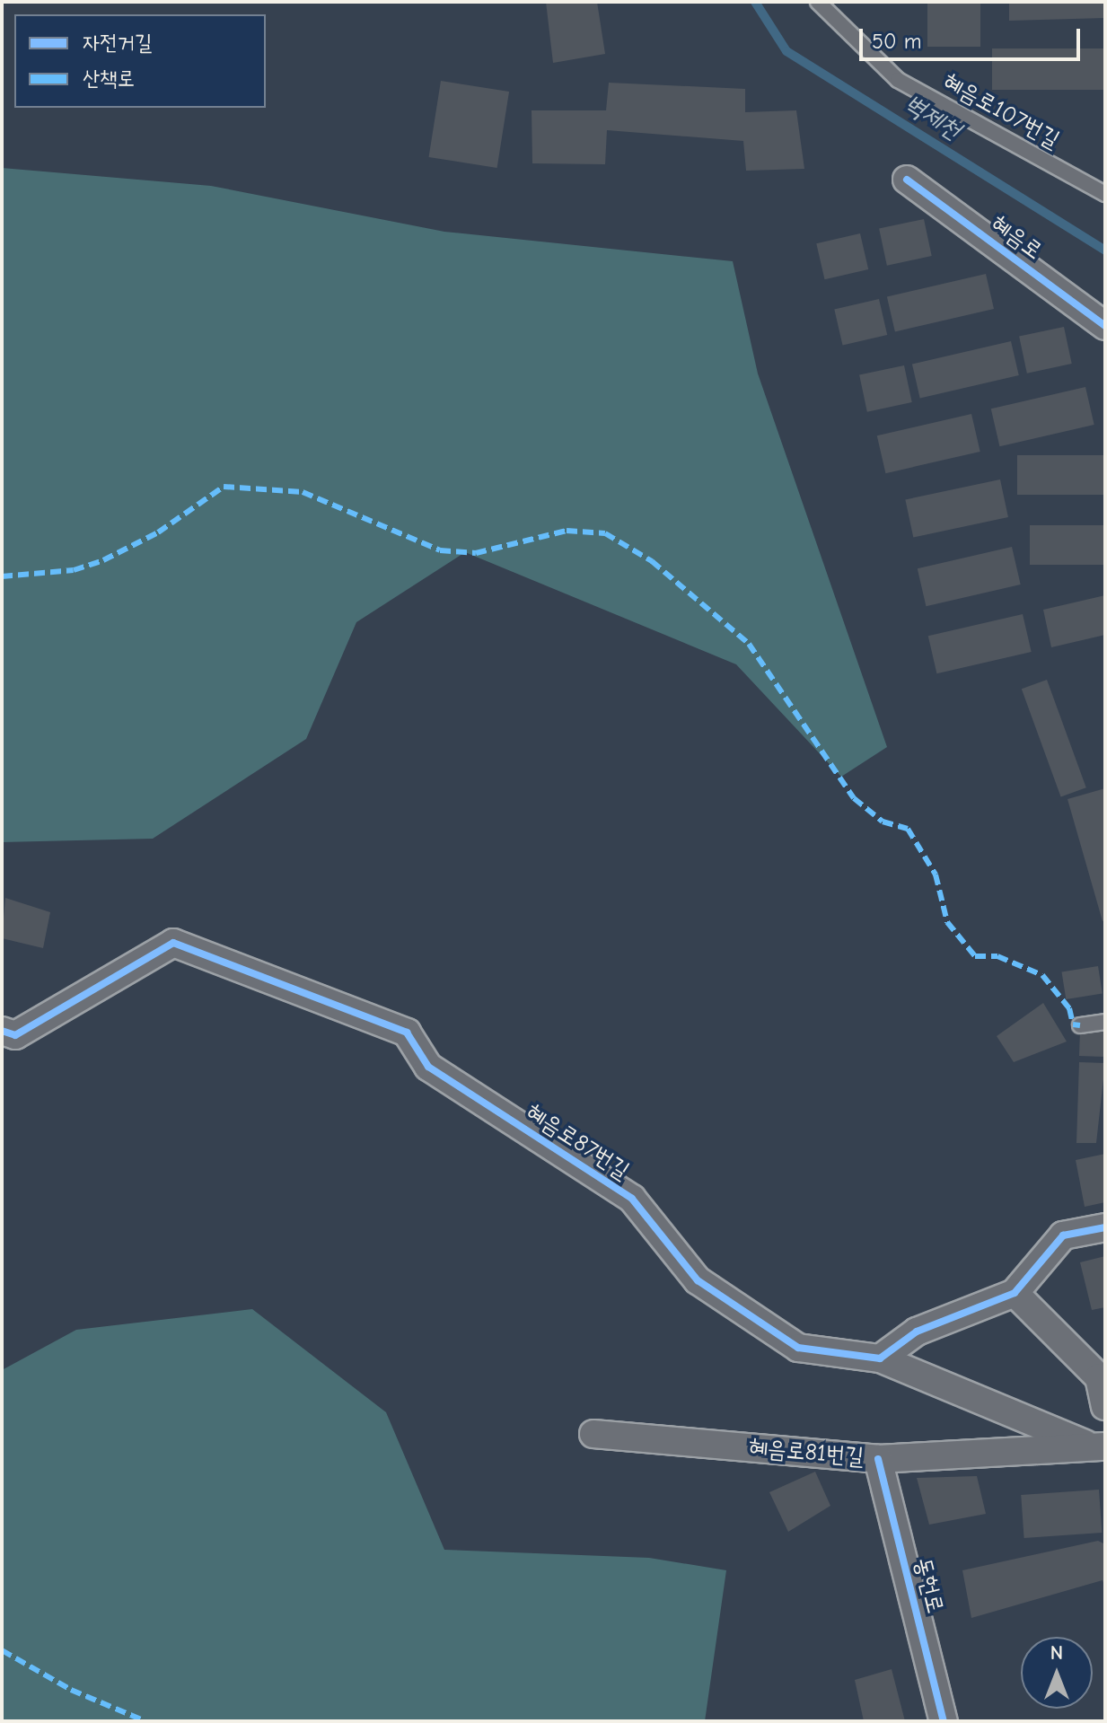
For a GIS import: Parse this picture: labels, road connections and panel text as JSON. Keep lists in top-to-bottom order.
{
  "streets": {
    "street": [
      "혜음로",
      "혜음로87번길",
      "혜음로81번길",
      "동헌로"
    ],
    "lane": ["혜음로107번길"]
  },
  "crossings": [
    ["혜음로81번길", "동헌로"]
  ],
  "water": ["벽제천"],
  "legend": ["자전거길", "산책로"],
  "scale_bar": "50 m",
  "north": "top"
}
